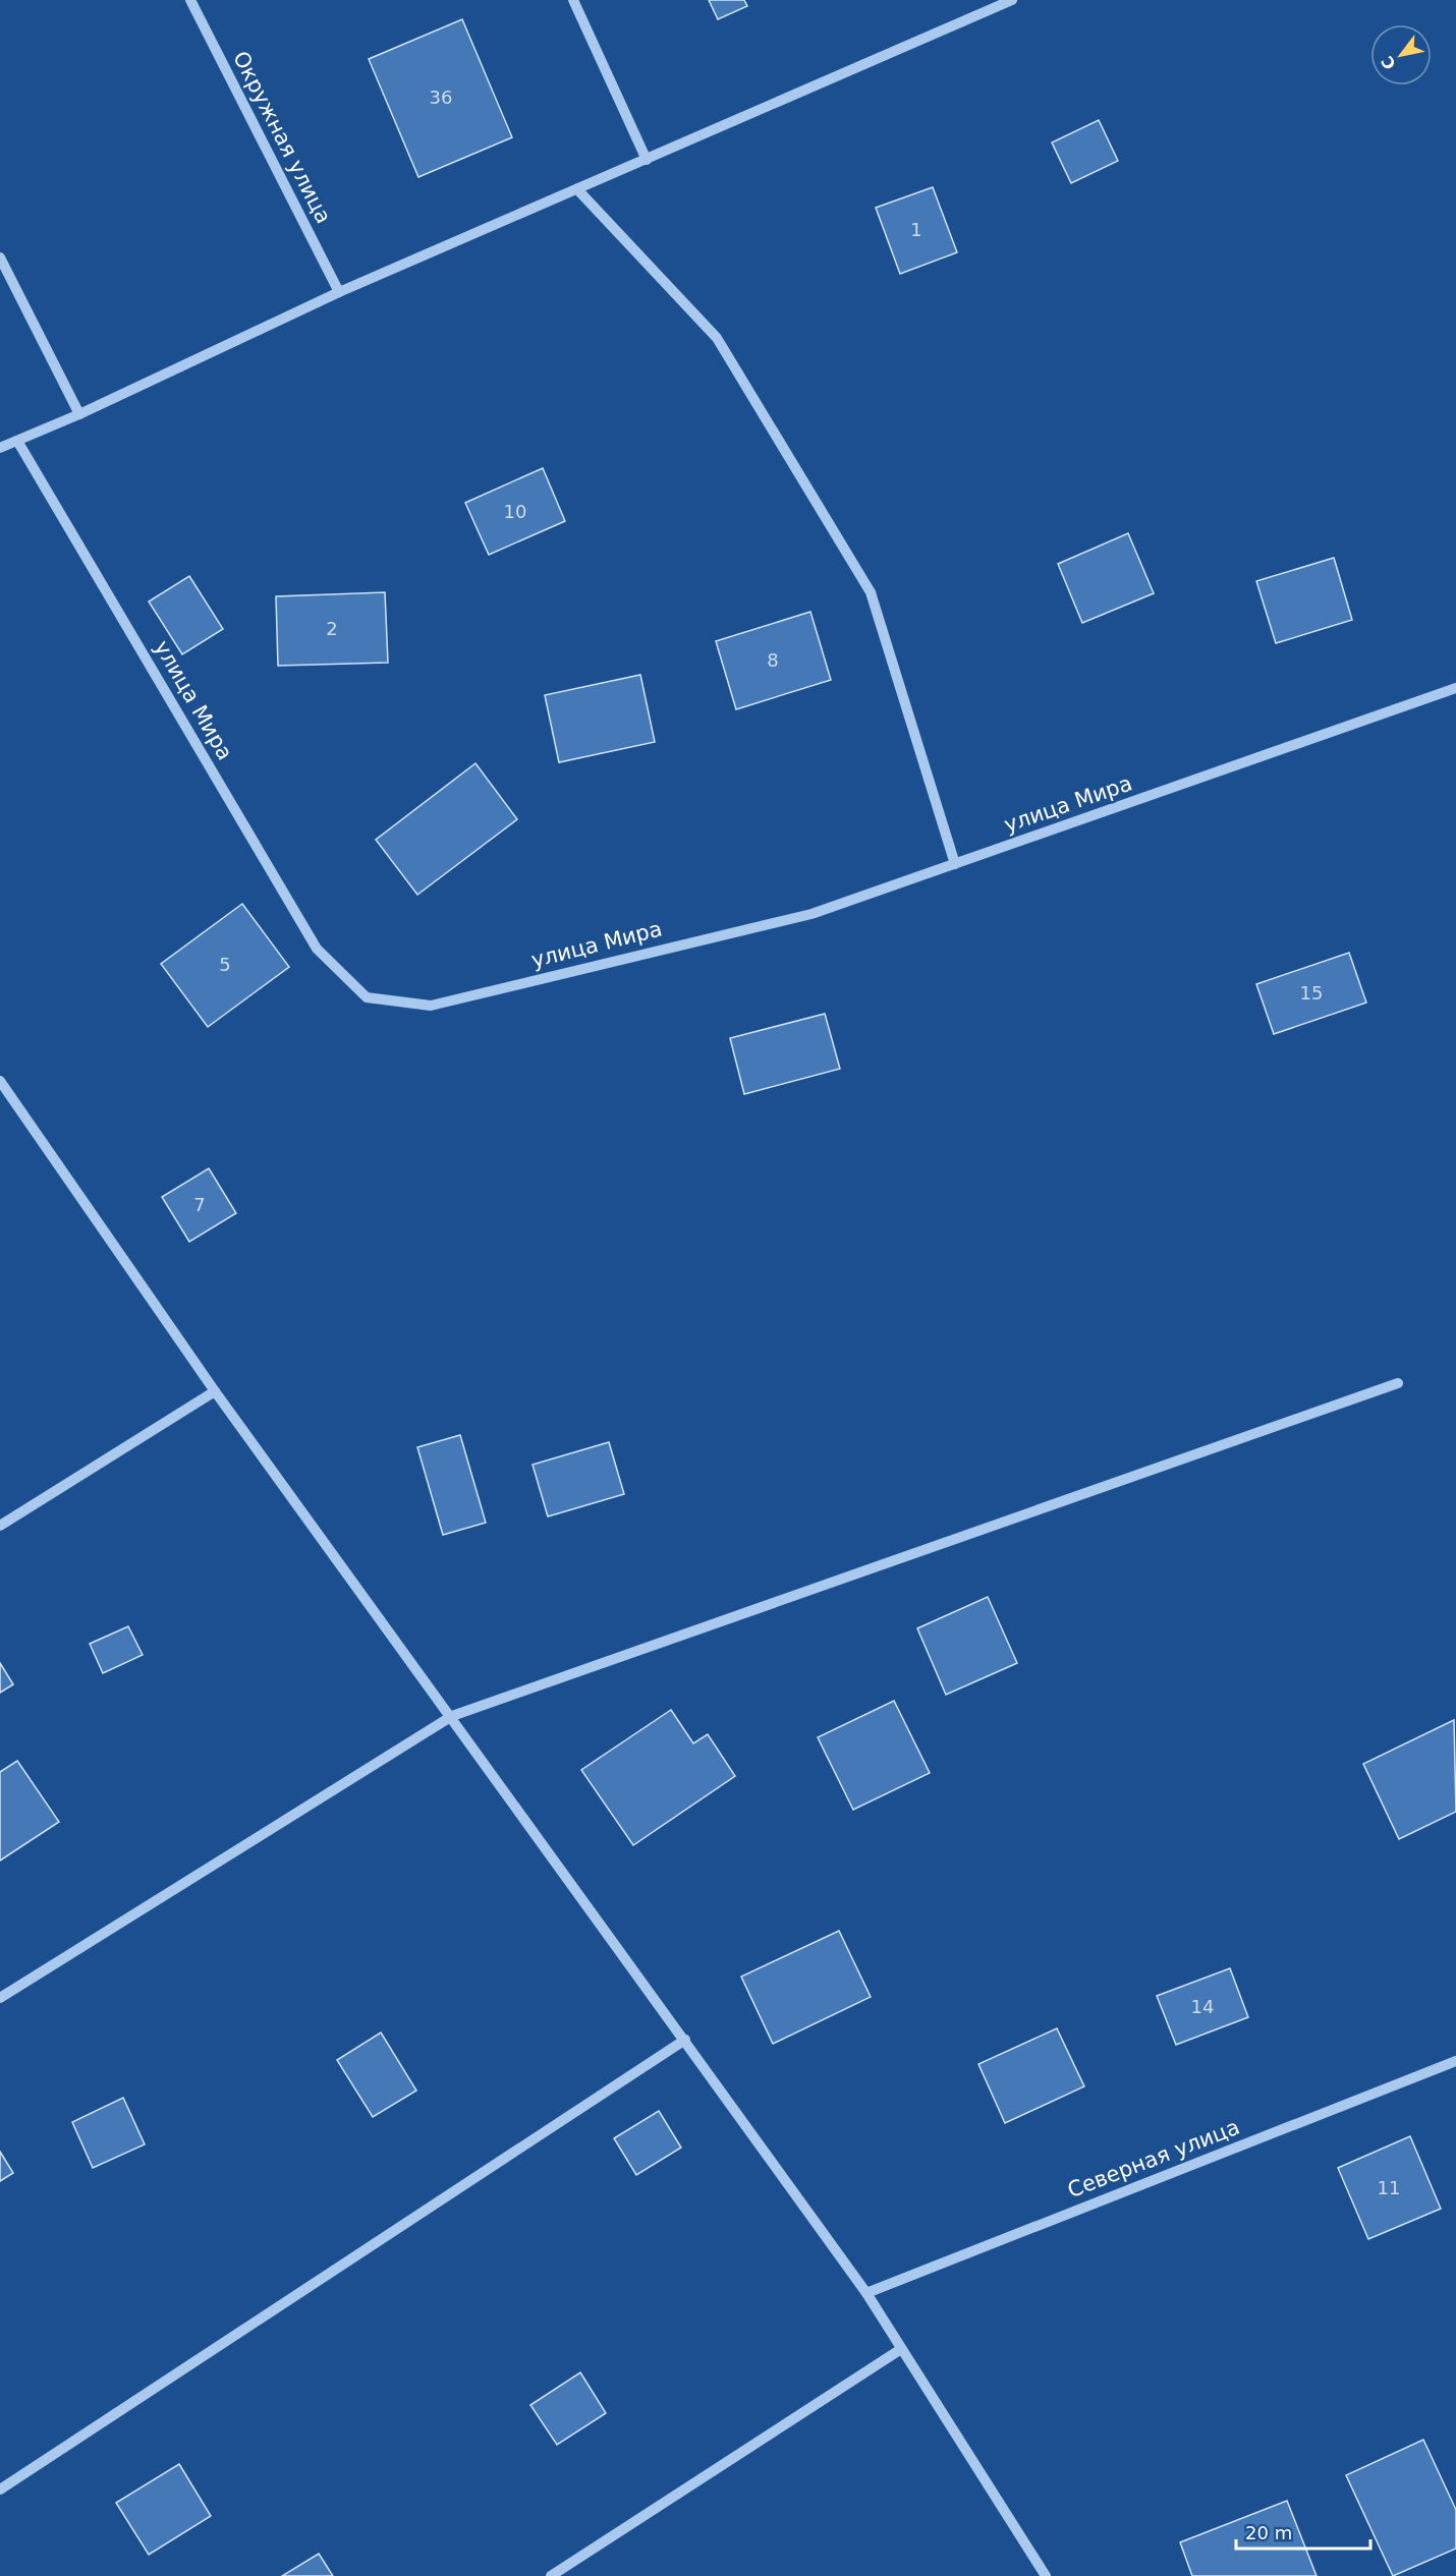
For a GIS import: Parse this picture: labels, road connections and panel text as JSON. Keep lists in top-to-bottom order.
{
  "streets": {
    "street": ["Окружная улица", "улица Мира", "Северная улица"]
  },
  "house_numbers": [
    "36",
    "1",
    "10",
    "2",
    "8",
    "5",
    "15",
    "7",
    "14",
    "11"
  ],
  "scale_bar": "20 m",
  "north": "bottom left"
}
